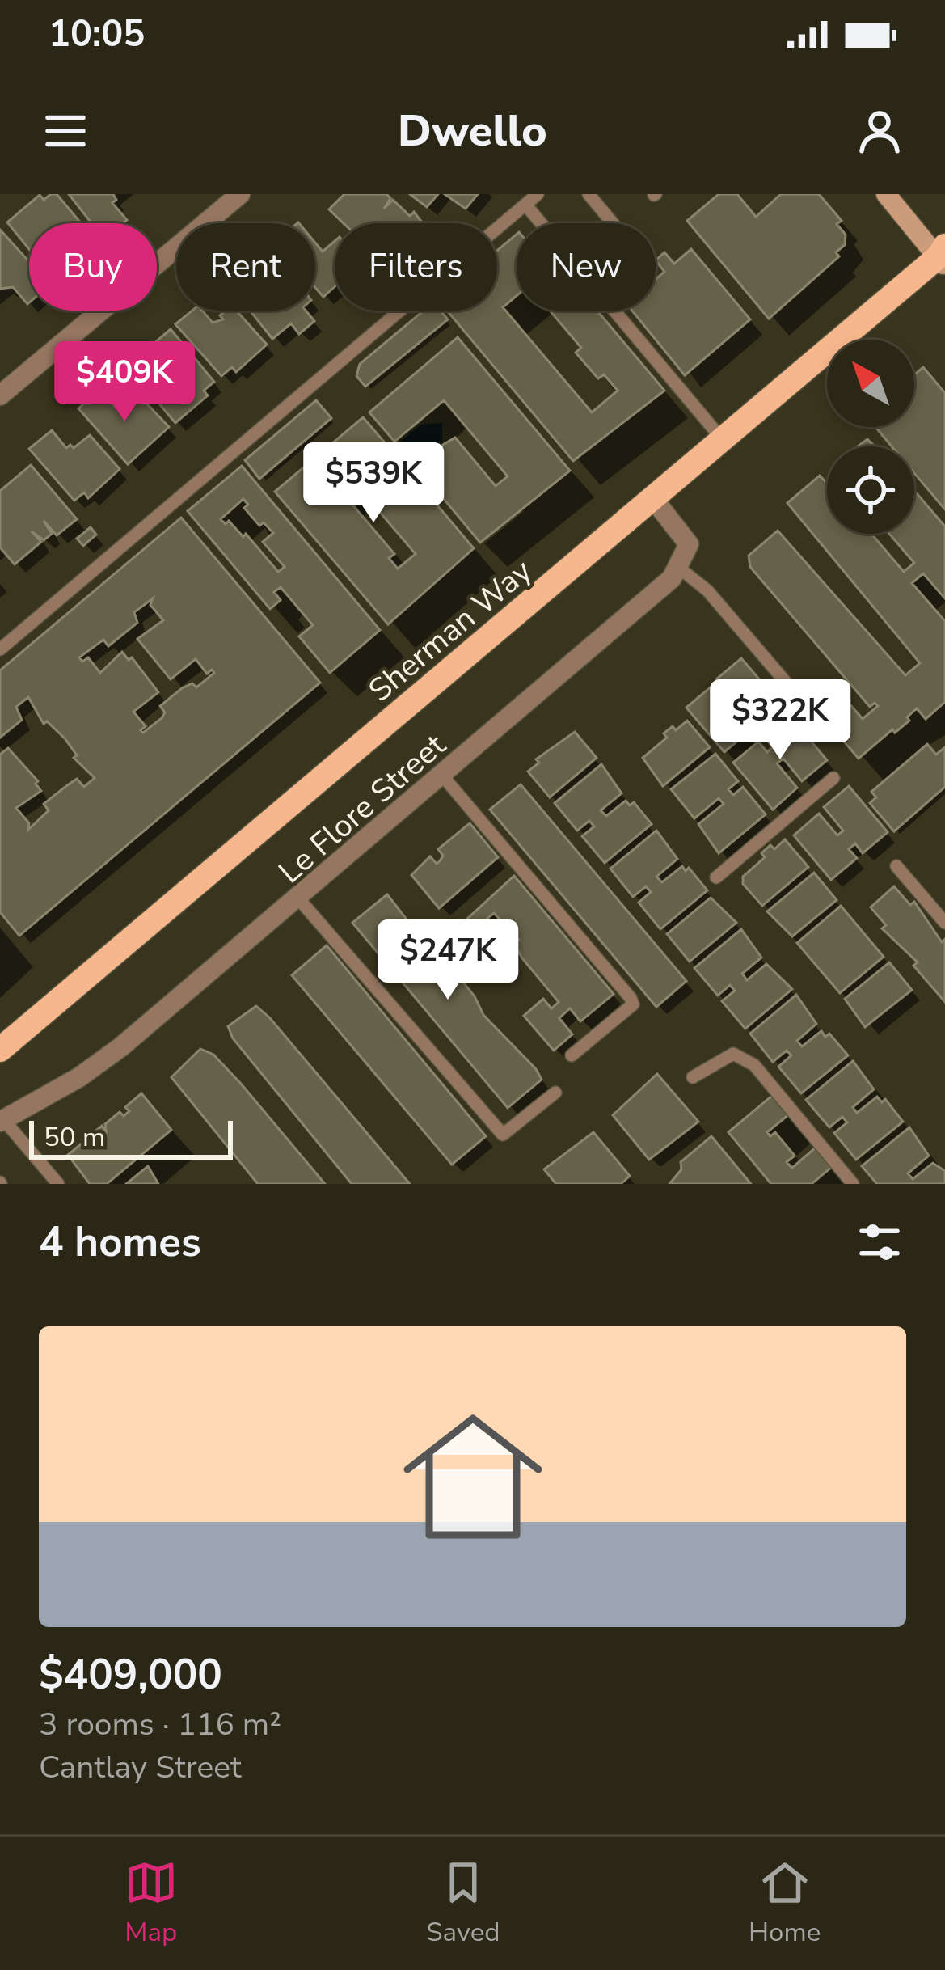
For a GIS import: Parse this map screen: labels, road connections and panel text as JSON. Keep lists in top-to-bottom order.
{
  "streets": {
    "main road": ["Sherman Way"],
    "street": ["Le Flore Street"]
  },
  "scale_bar": "50 m",
  "north": "top left",
  "page": {
    "status": "10:05",
    "header": "Dwello",
    "chip": [
      "Buy",
      "Rent",
      "Filters",
      "New"
    ],
    "price": [
      "$409K",
      "$539K",
      "$322K",
      "$247K"
    ],
    "scale": "50 m",
    "heading": "4 homes",
    "list": [
      {
        "name": "$409,000",
        "note": "3 rooms · 116 m² · Cantlay Street"
      }
    ],
    "tabs": ["Map", "Saved", "Home"]
  }
}
